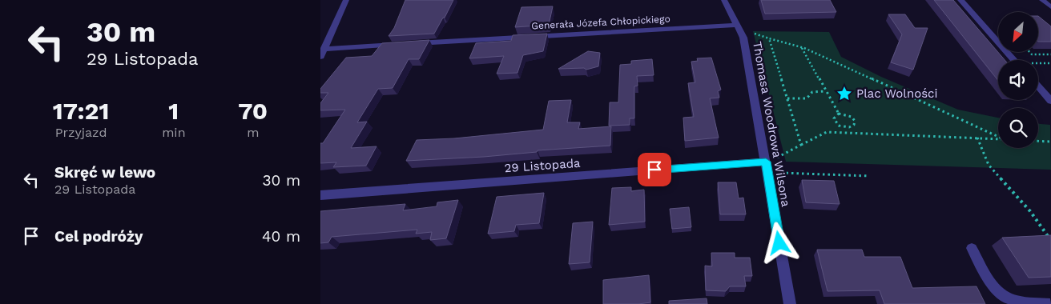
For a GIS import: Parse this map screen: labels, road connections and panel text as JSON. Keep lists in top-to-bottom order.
{
  "streets": {
    "street": ["Generała Józefa Chłopickiego", "Thomasa Woodrowa Wilsona", "29 Listopada"]
  },
  "crossings": [
    ["Generała Józefa Chłopickiego", "Thomasa Woodrowa Wilsona"],
    ["Thomasa Woodrowa Wilsona", "29 Listopada"]
  ],
  "places": {
    "place": ["Plac Wolności"]
  },
  "north": "bottom left",
  "page": {
    "turn": ["30 m", "29 Listopada"],
    "eta": [
      "17:21",
      "Przyjazd",
      "1",
      "min",
      "70",
      "m"
    ],
    "list": [
      {
        "name": "Skręć w lewo",
        "note": "29 Listopada",
        "value": "30 m"
      },
      {
        "name": "Cel podróży",
        "value": "40 m"
      }
    ]
  }
}
